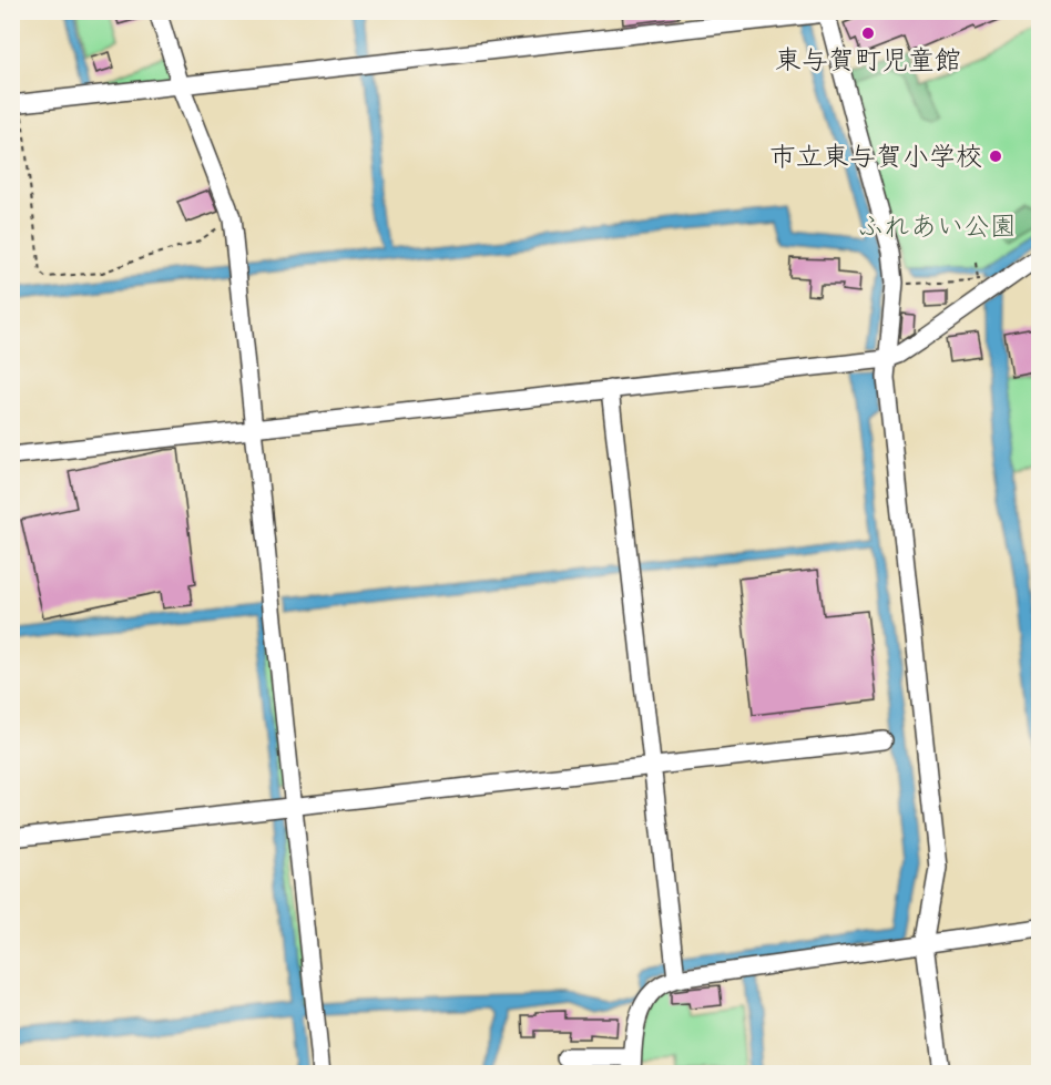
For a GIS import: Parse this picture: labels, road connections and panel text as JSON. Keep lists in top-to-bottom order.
{
  "parks": ["ふれあい公園"],
  "places": ["東与賀町児童館", "市立東与賀小学校"]
}
